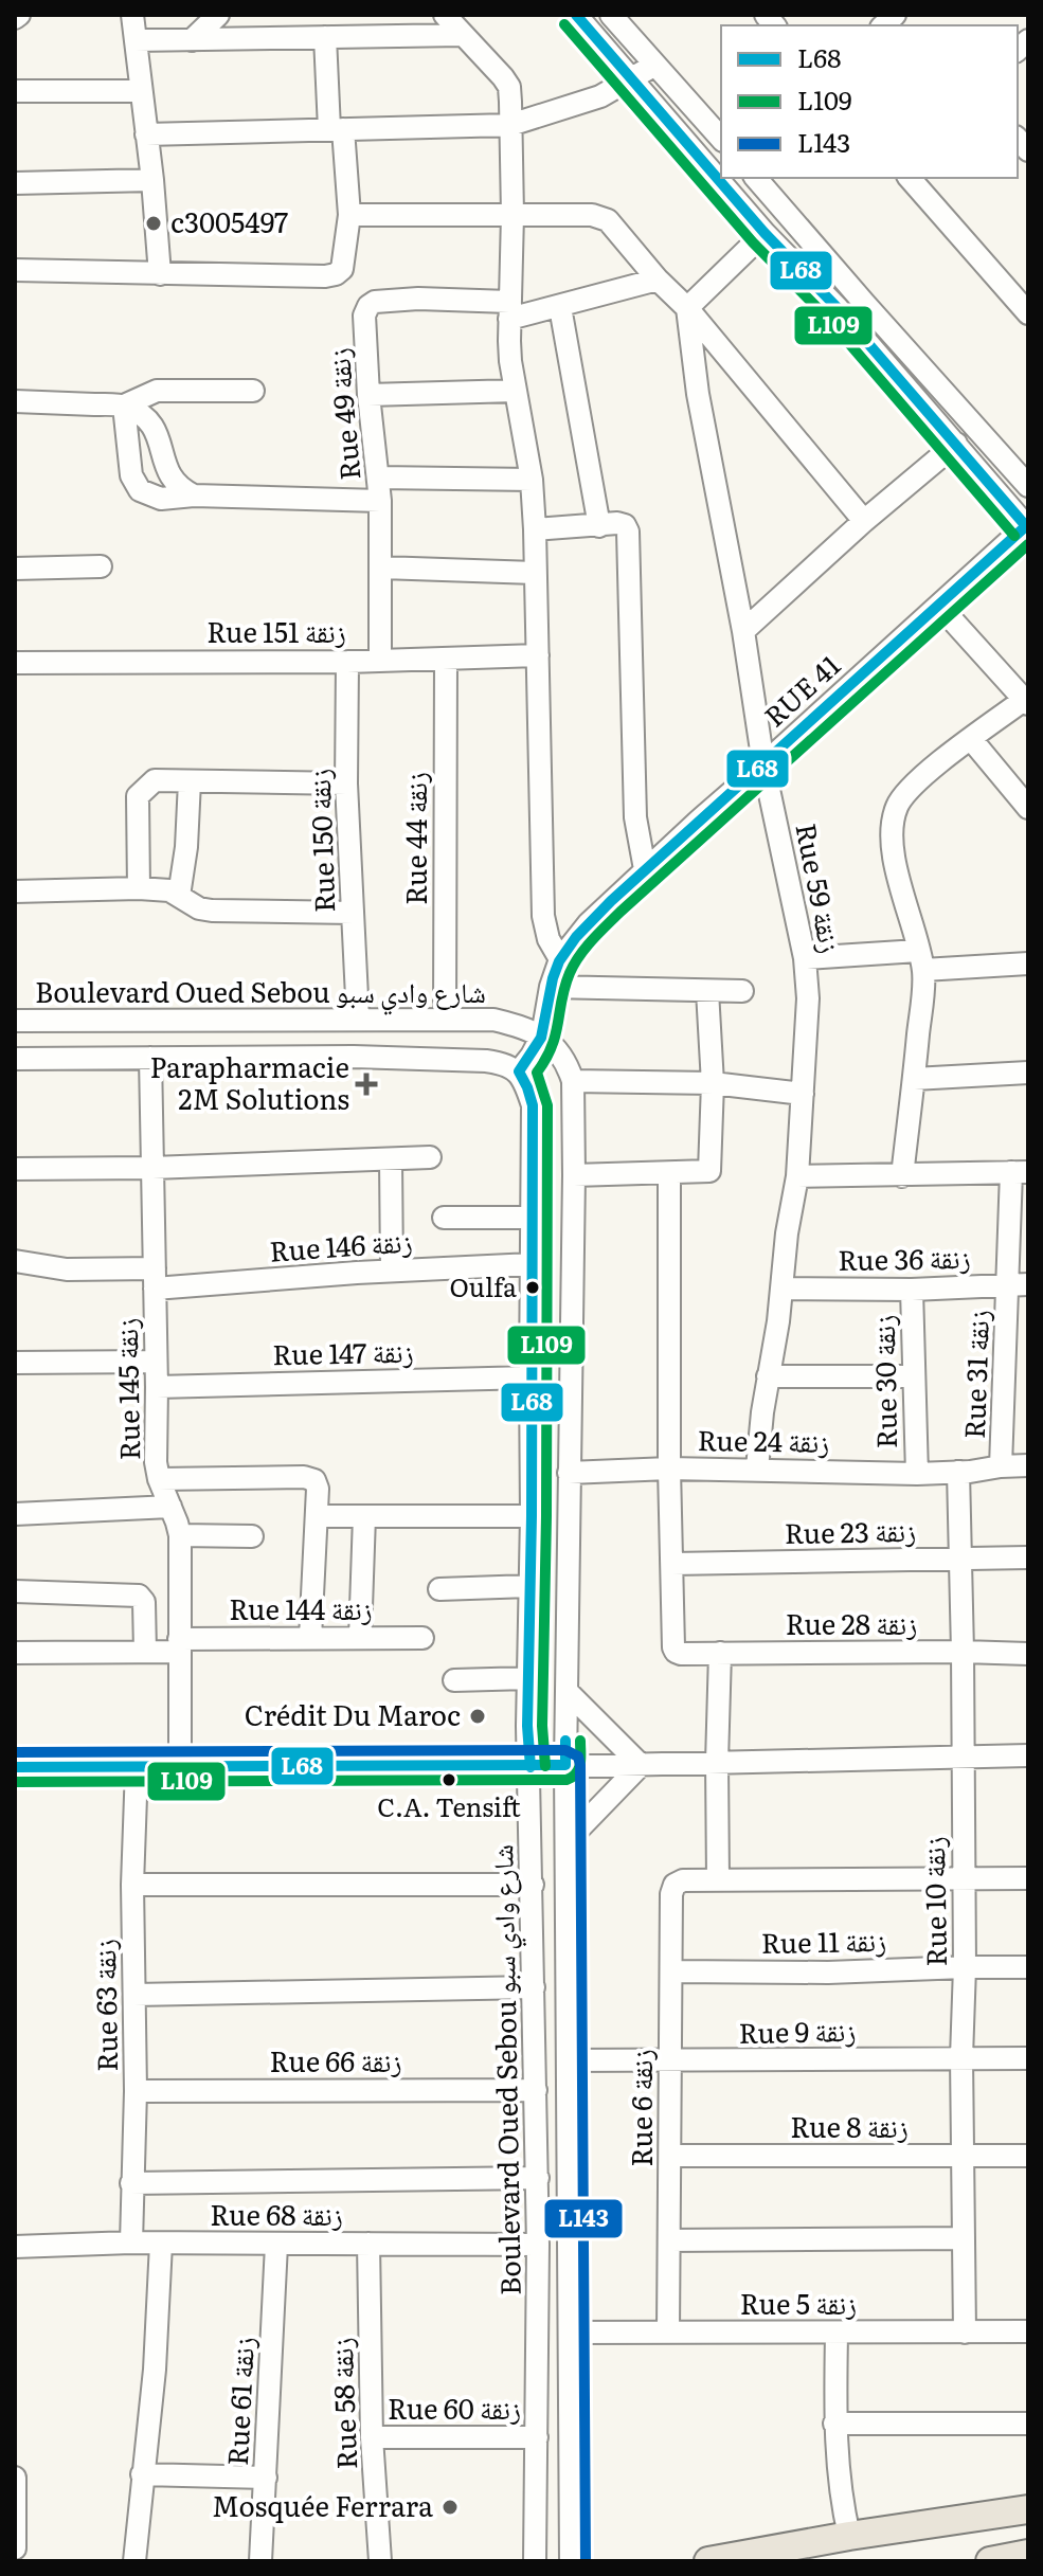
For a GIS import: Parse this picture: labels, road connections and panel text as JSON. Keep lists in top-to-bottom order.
{
  "streets": {
    "street": [
      "Rue 49 زنقة",
      "Rue 151 زنقة",
      "RUE 41",
      "Rue 44 زنقة",
      "Rue 150 زنقة",
      "Rue 59 زنقة",
      "Boulevard Oued Sebou شارع وادي سبو",
      "Rue 146 زنقة",
      "Rue 36 زنقة",
      "Rue 147 زنقة",
      "Rue 31 زنقة",
      "Rue 30 زنقة",
      "Rue 145 زنقة",
      "Rue 24 زنقة",
      "Rue 23 زنقة",
      "Rue 144 زنقة",
      "Rue 28 زنقة",
      "Rue 10 زنقة",
      "Rue 11 زنقة",
      "Rue 63 زنقة",
      "Rue 9 زنقة",
      "Rue 66 زنقة",
      "Rue 6 زنقة",
      "Rue 8 زنقة",
      "Rue 68 زنقة",
      "Rue 5 زنقة",
      "Rue 61 زنقة",
      "Rue 58 زنقة",
      "Rue 60 زنقة"
    ]
  },
  "crossings": [
    ["Rue 49 زنقة", "Rue 151 زنقة"],
    ["Rue 151 زنقة", "Rue 44 زنقة"],
    ["Rue 151 زنقة", "Rue 150 زنقة"],
    ["RUE 41", "Rue 59 زنقة"],
    ["RUE 41", "Boulevard Oued Sebou شارع وادي سبو"],
    ["Rue 44 زنقة", "Boulevard Oued Sebou شارع وادي سبو"],
    ["Rue 150 زنقة", "Boulevard Oued Sebou شارع وادي سبو"],
    ["Rue 59 زنقة", "Rue 36 زنقة"],
    ["Rue 59 زنقة", "Rue 24 زنقة"],
    ["Boulevard Oued Sebou شارع وادي سبو", "Rue 146 زنقة"],
    ["Boulevard Oued Sebou شارع وادي سبو", "Rue 147 زنقة"],
    ["Boulevard Oued Sebou شارع وادي سبو", "Rue 66 زنقة"],
    ["Boulevard Oued Sebou شارع وادي سبو", "Rue 68 زنقة"],
    ["Boulevard Oued Sebou شارع وادي سبو", "Rue 60 زنقة"],
    ["Rue 146 زنقة", "Rue 145 زنقة"],
    ["Rue 36 زنقة", "Rue 31 زنقة"],
    ["Rue 36 زنقة", "Rue 30 زنقة"],
    ["Rue 147 زنقة", "Rue 145 زنقة"],
    ["Rue 31 زنقة", "Rue 24 زنقة"],
    ["Rue 30 زنقة", "Rue 24 زنقة"],
    ["Rue 145 زنقة", "Rue 144 زنقة"],
    ["Rue 24 زنقة", "Rue 10 زنقة"],
    ["Rue 23 زنقة", "Rue 28 زنقة"],
    ["Rue 23 زنقة", "Rue 10 زنقة"],
    ["Rue 28 زنقة", "Rue 10 زنقة"],
    ["Rue 10 زنقة", "Rue 11 زنقة"],
    ["Rue 10 زنقة", "Rue 9 زنقة"],
    ["Rue 10 زنقة", "Rue 8 زنقة"],
    ["Rue 10 زنقة", "Rue 5 زنقة"],
    ["Rue 11 زنقة", "Rue 6 زنقة"],
    ["Rue 63 زنقة", "Rue 66 زنقة"],
    ["Rue 63 زنقة", "Rue 68 زنقة"],
    ["Rue 9 زنقة", "Rue 6 زنقة"],
    ["Rue 6 زنقة", "Rue 8 زنقة"],
    ["Rue 6 زنقة", "Rue 5 زنقة"],
    ["Rue 68 زنقة", "Rue 61 زنقة"],
    ["Rue 68 زنقة", "Rue 58 زنقة"],
    ["Rue 58 زنقة", "Rue 60 زنقة"]
  ],
  "places": {
    "other": [
      "c3005497",
      "Oulfa",
      "Crédit Du Maroc",
      "C.A. Tensift",
      "Mosquée Ferrara"
    ],
    "health": ["Parapharmacie 2M Solutions"]
  },
  "lines": ["transit line L68", "transit line L109", "transit line L143"],
  "legend": ["L68", "L109", "L143"]
}
